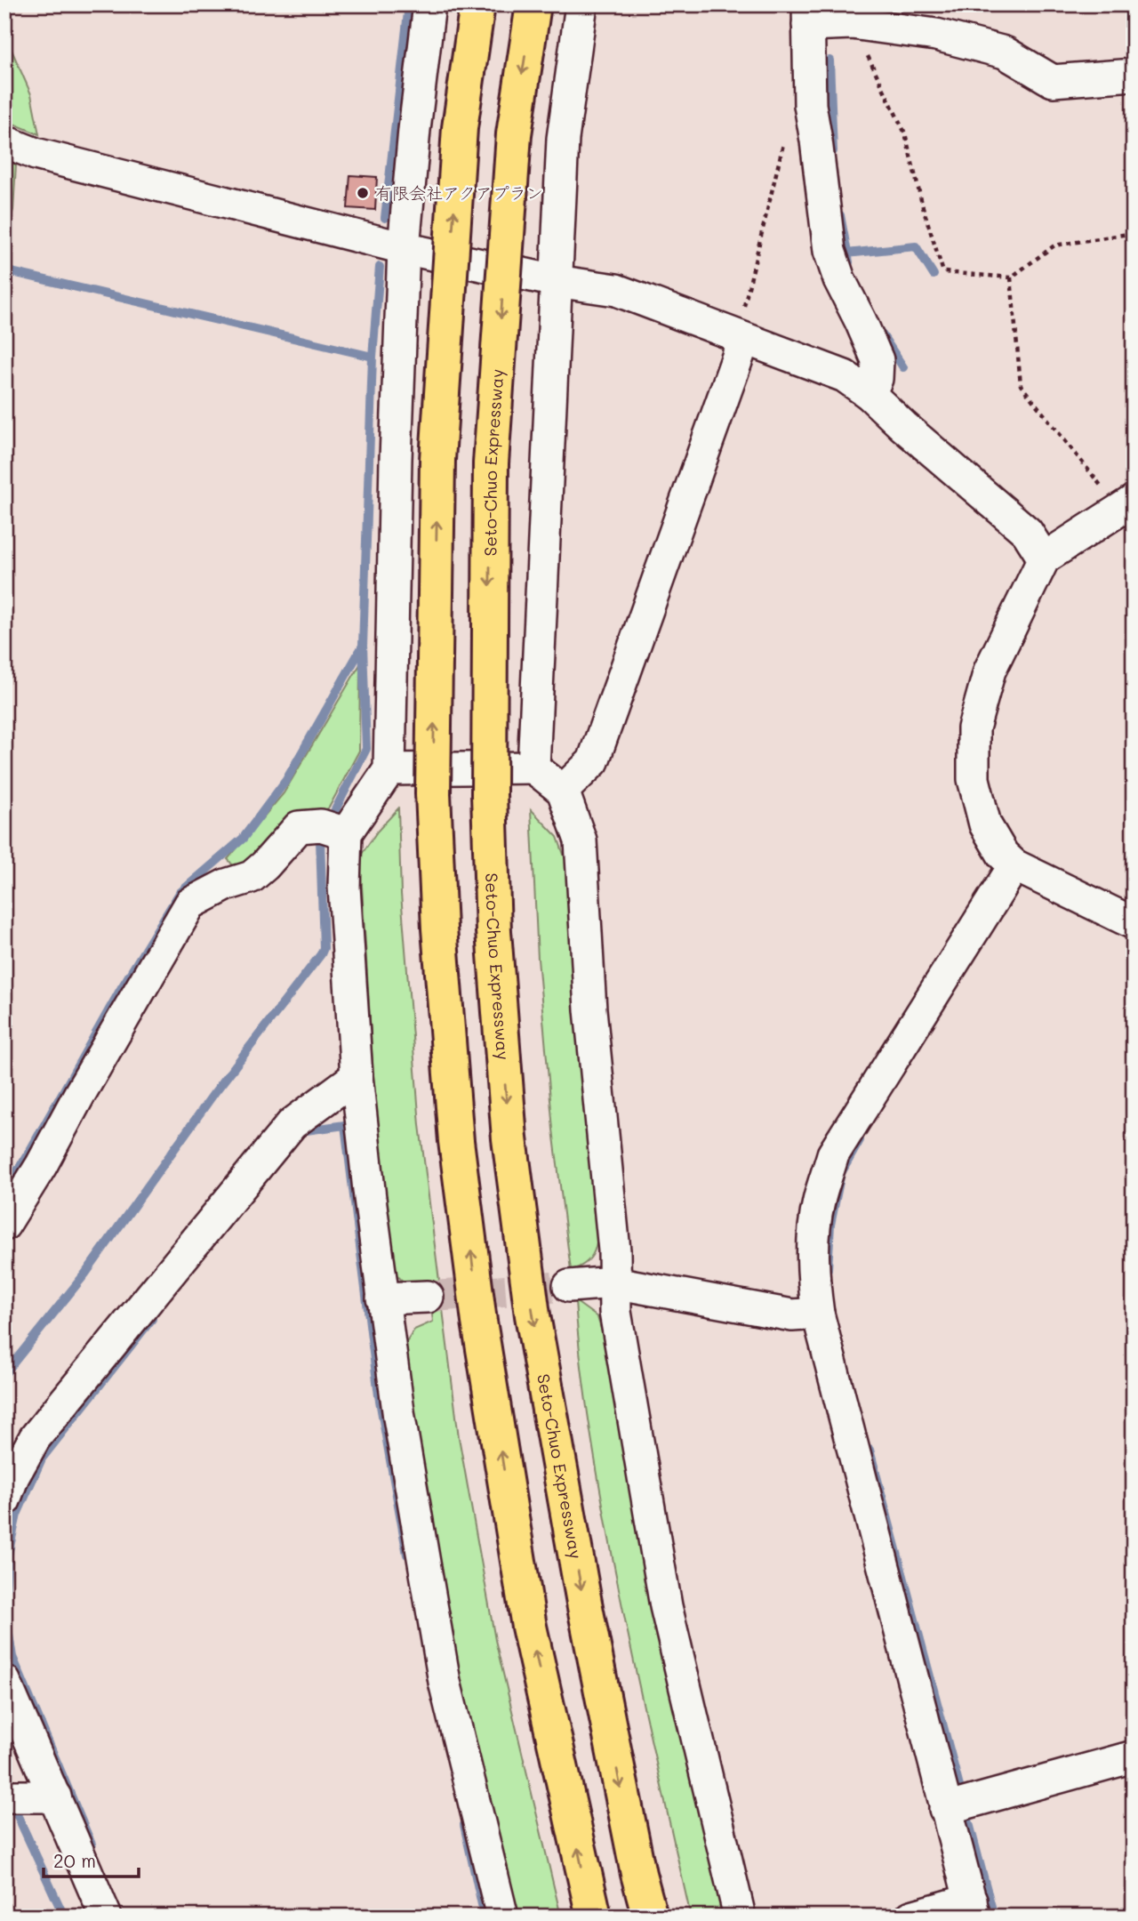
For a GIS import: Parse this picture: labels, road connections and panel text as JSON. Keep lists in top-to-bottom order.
{
  "streets": {
    "highway": ["Seto-Chuo Expressway"]
  },
  "places": ["有限会社アクアプラン"],
  "scale_bar": "20 m"
}
